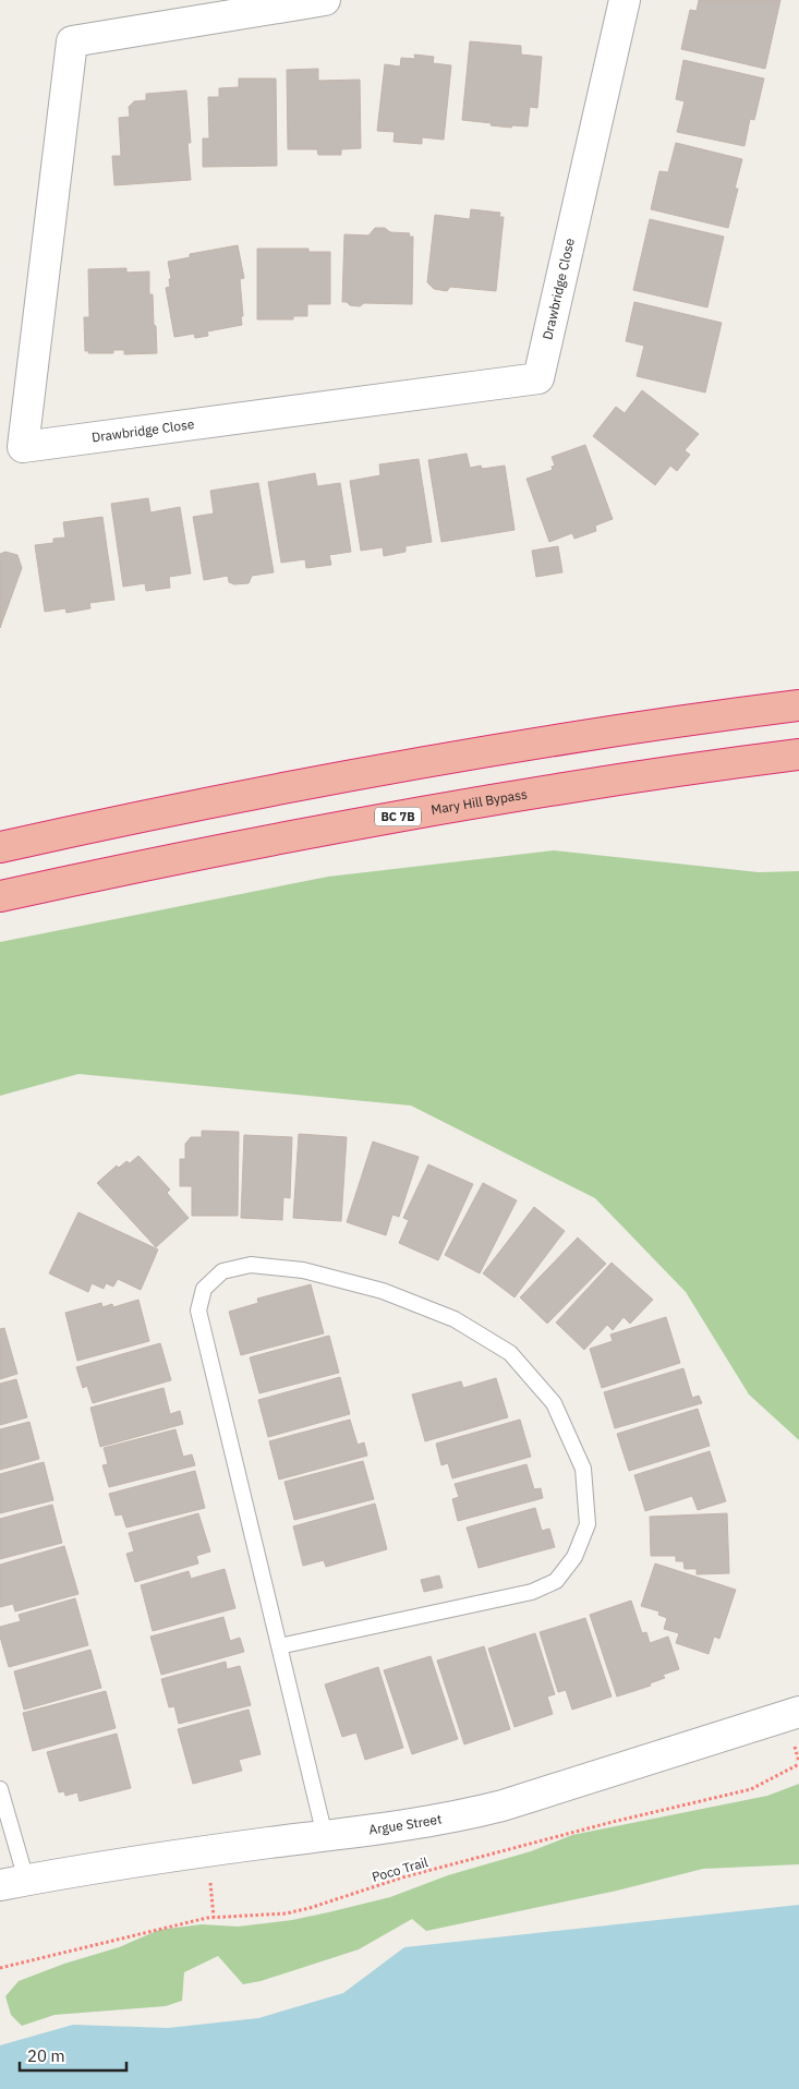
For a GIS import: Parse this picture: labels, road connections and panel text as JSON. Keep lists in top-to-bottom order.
{
  "streets": {
    "highway": ["Mary Hill Bypass", "BC 7B"],
    "street": ["Drawbridge Close", "Argue Street"],
    "path": ["Poco Trail"]
  },
  "scale_bar": "20 m"
}
